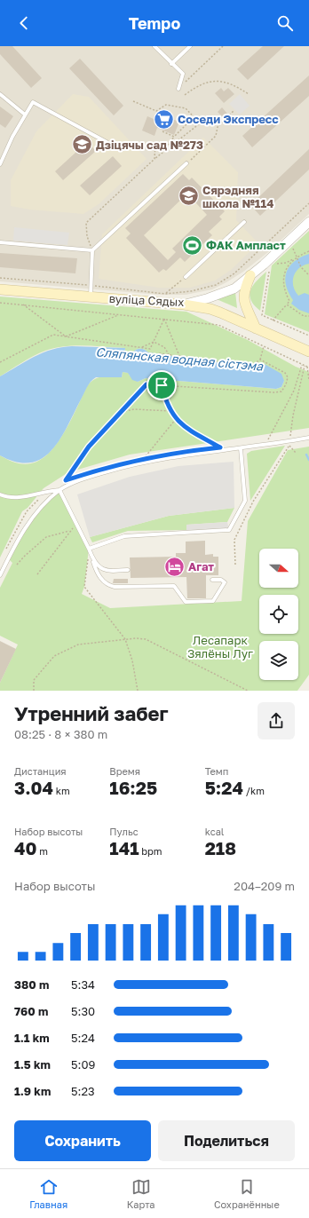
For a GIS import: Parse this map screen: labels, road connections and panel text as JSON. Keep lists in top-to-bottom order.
{
  "streets": {
    "main road": ["вуліца Сядых"]
  },
  "water": ["Сляпянская водная сістэма"],
  "parks": ["Лесапарк Зялёны Луг"],
  "places": {
    "supermarket": ["Соседи Экспресс"],
    "school or university": ["Дзіцячы сад №273", "Сярэдняя школа №114"],
    "sports": ["ФАК Ампласт"],
    "hotel": ["Агат"]
  },
  "north": "right",
  "page": {
    "header": "Tempo",
    "heading": ["Утренний забег", "08:25 · 8 × 380 m"],
    "stats": [
      ["Дистанция", "3.04 km"],
      ["Время", "16:25"],
      ["Темп", "5:24 /km"],
      ["Набор высоты", "40 m"],
      ["Пульс", "141 bpm"],
      ["kcal", "218"]
    ],
    "chart": ["Набор высоты", "204–209 m"],
    "list": [
      {
        "name": "380 m",
        "note": "5:34"
      },
      {
        "name": "760 m",
        "note": "5:30"
      },
      {
        "name": "1.1 km",
        "note": "5:24"
      },
      {
        "name": "1.5 km",
        "note": "5:09"
      },
      {
        "name": "1.9 km",
        "note": "5:23"
      }
    ],
    "buttons": ["Сохранить", "Поделиться"],
    "tabs": ["Главная", "Карта", "Сохранённые"]
  }
}
